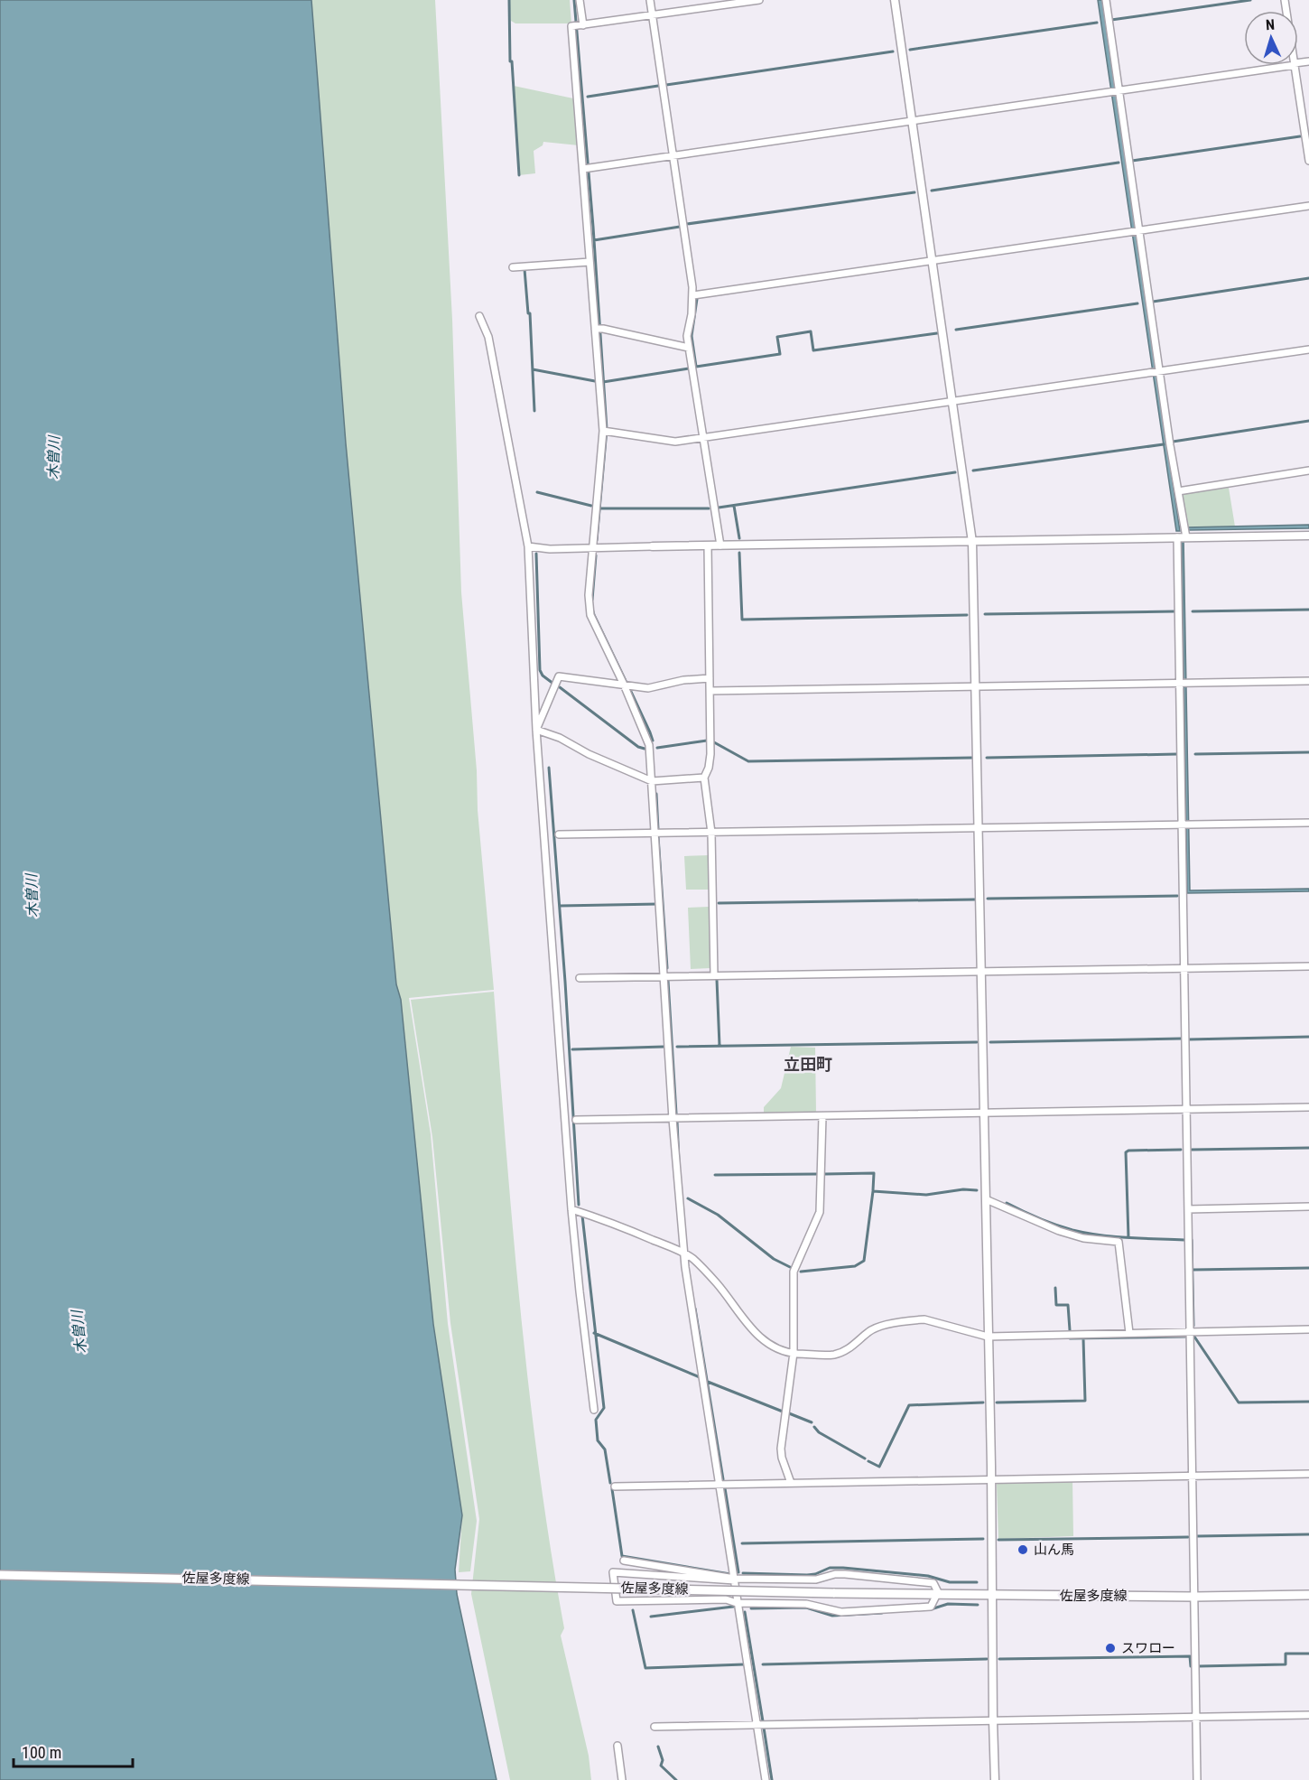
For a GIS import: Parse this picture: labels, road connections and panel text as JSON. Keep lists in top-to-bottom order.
{
  "streets": {
    "main road": ["佐屋多度線"]
  },
  "districts": ["立田町"],
  "water": ["木曽川"],
  "places": ["山ん馬", "スワロー"],
  "scale_bar": "100 m",
  "north": "top"
}
